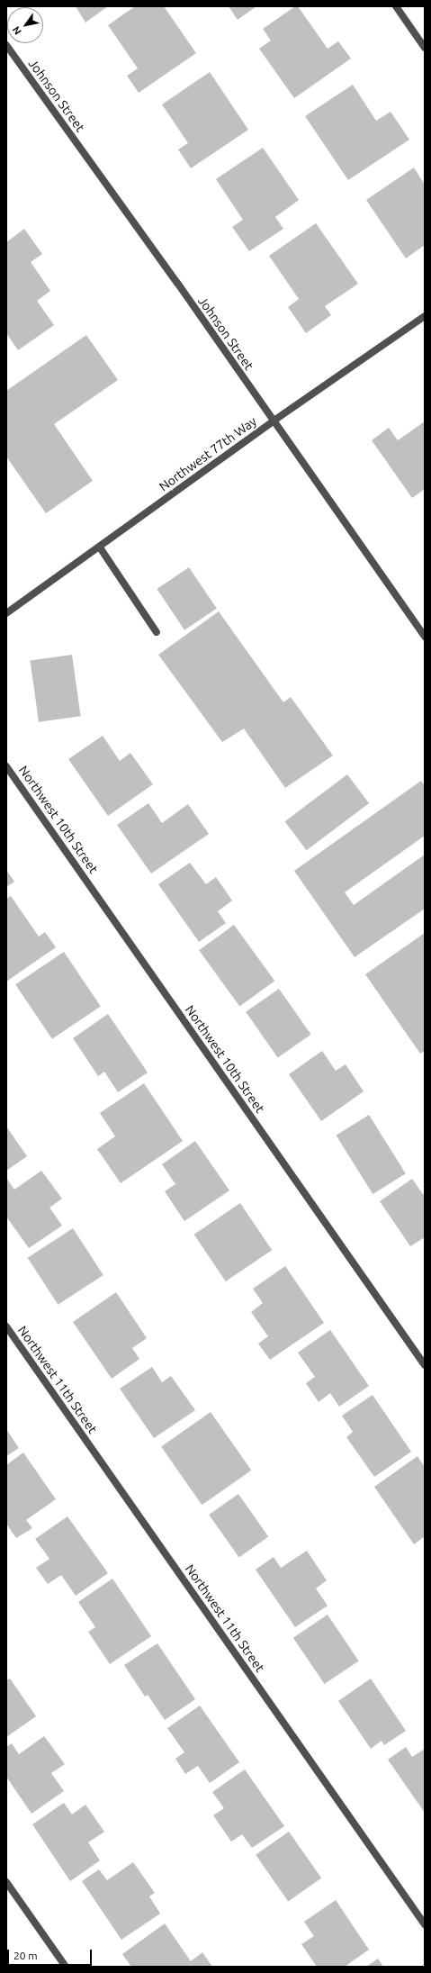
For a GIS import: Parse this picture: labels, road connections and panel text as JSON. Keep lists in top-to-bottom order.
{
  "streets": {
    "street": [
      "Johnson Street",
      "Northwest 77th Way",
      "Northwest 10th Street",
      "Northwest 11th Street"
    ]
  },
  "crossings": [
    ["Johnson Street", "Northwest 77th Way"]
  ],
  "scale_bar": "20 m",
  "north": "bottom left"
}
